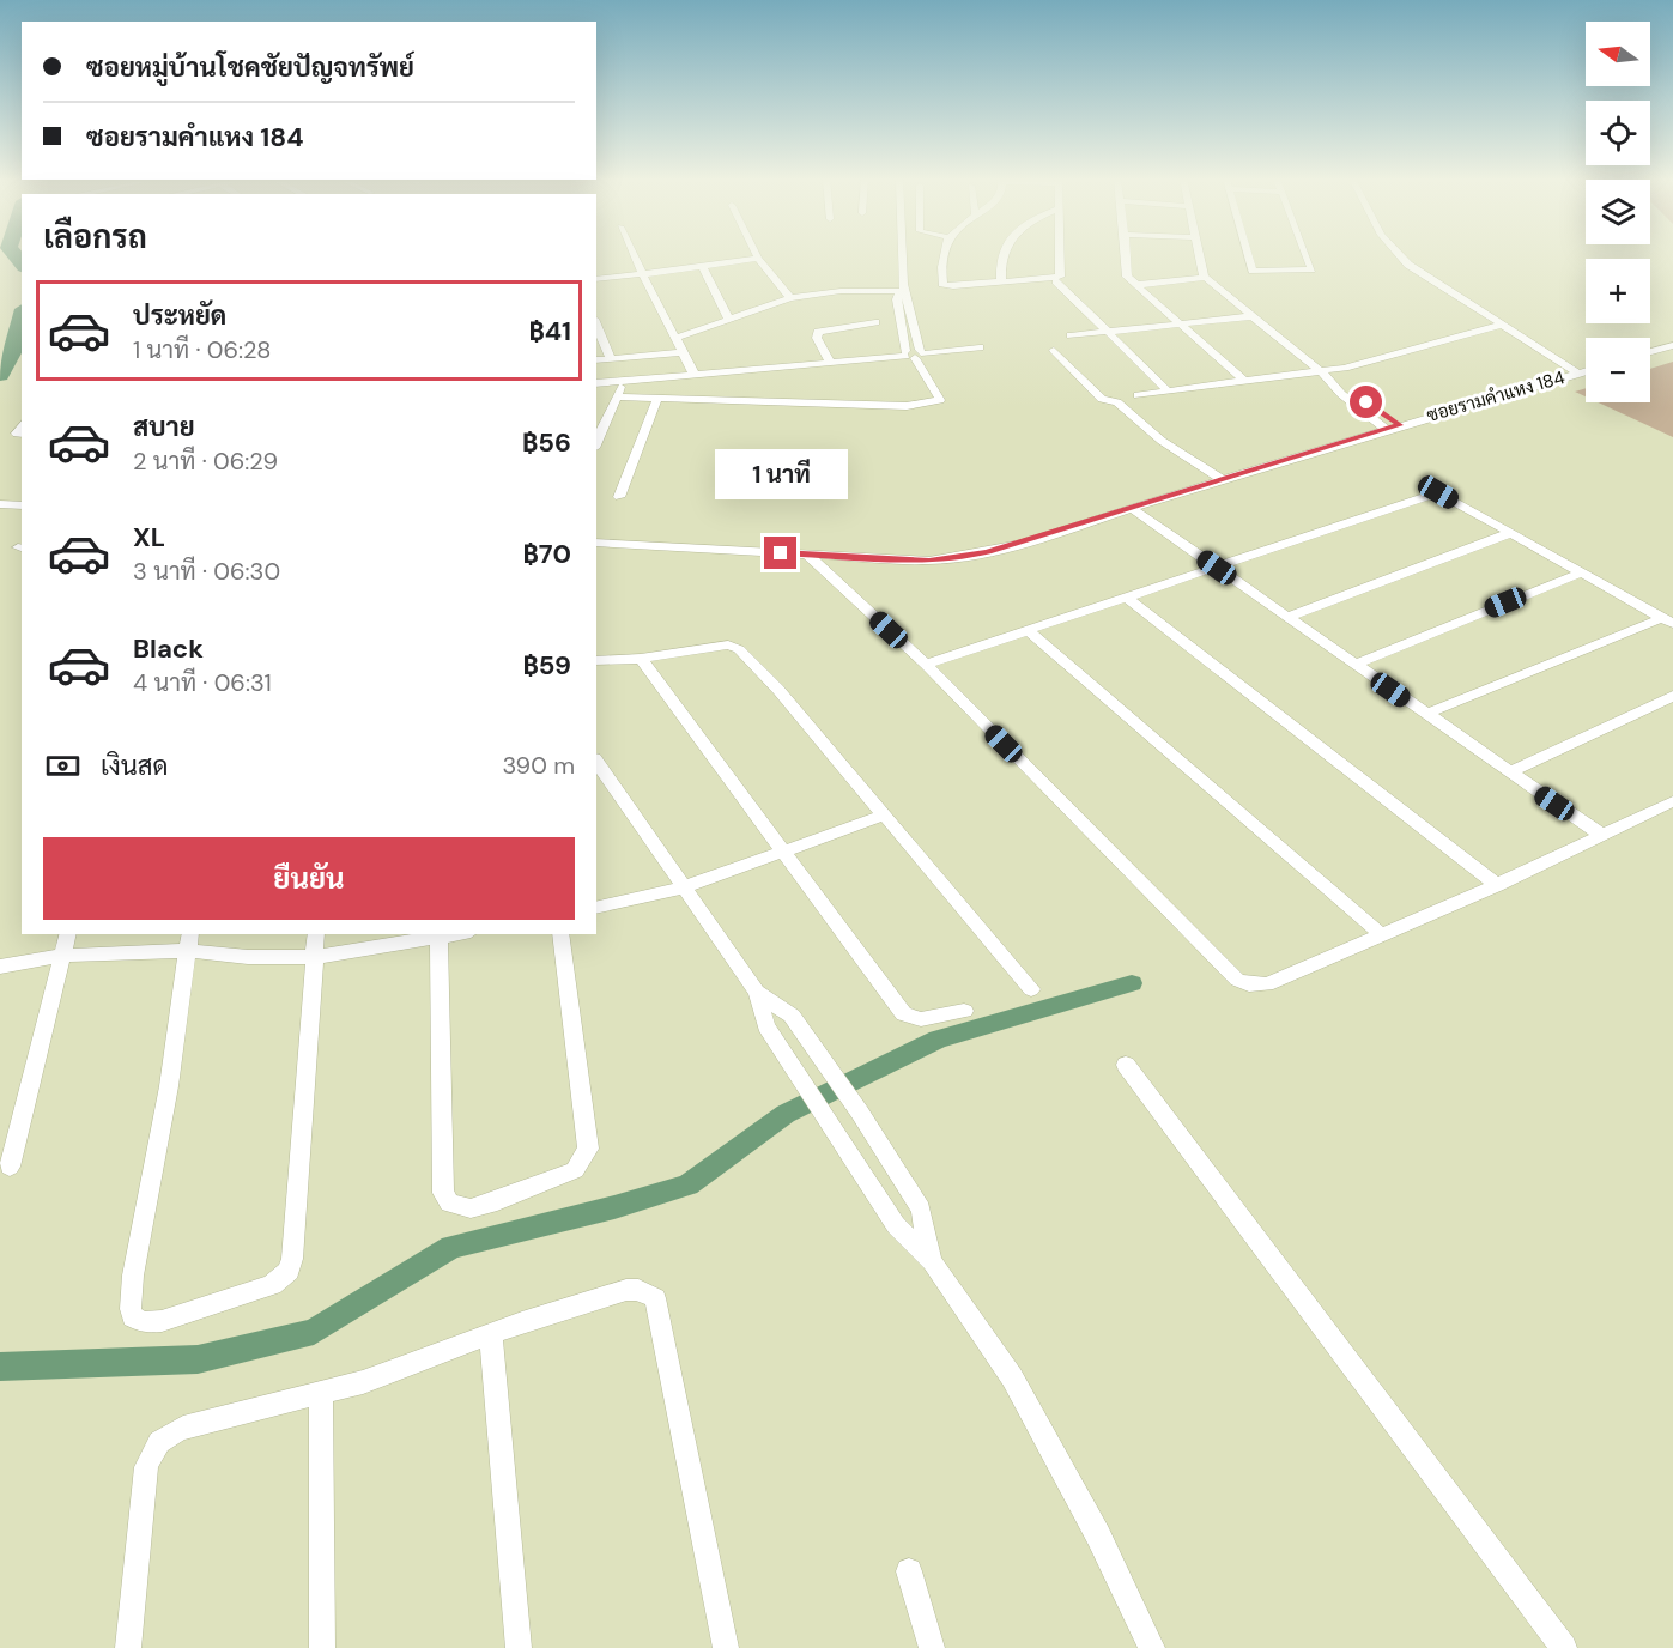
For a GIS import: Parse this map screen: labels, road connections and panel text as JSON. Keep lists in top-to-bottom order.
{
  "streets": {
    "street": ["ซอยรามคำแหง 184"]
  },
  "north": "left",
  "page": {
    "map_buttons": ["+", "−"],
    "banner": ["ซอยหมู่บ้านโชคชัยปัญจทรัพย์", "ซอยรามคำแหง 184"],
    "heading": "เลือกรถ",
    "list": [
      {
        "name": "ประหยัด",
        "note": "1 นาที · 06:28",
        "value": "฿41"
      },
      {
        "name": "สบาย",
        "note": "2 นาที · 06:29",
        "value": "฿56"
      },
      {
        "name": "XL",
        "note": "3 นาที · 06:30",
        "value": "฿70"
      },
      {
        "name": "Black",
        "note": "4 นาที · 06:31",
        "value": "฿59"
      }
    ],
    "bubble": "1 นาที",
    "pay": ["เงินสด", "390 m"],
    "buttons": "ยืนยัน"
  }
}
